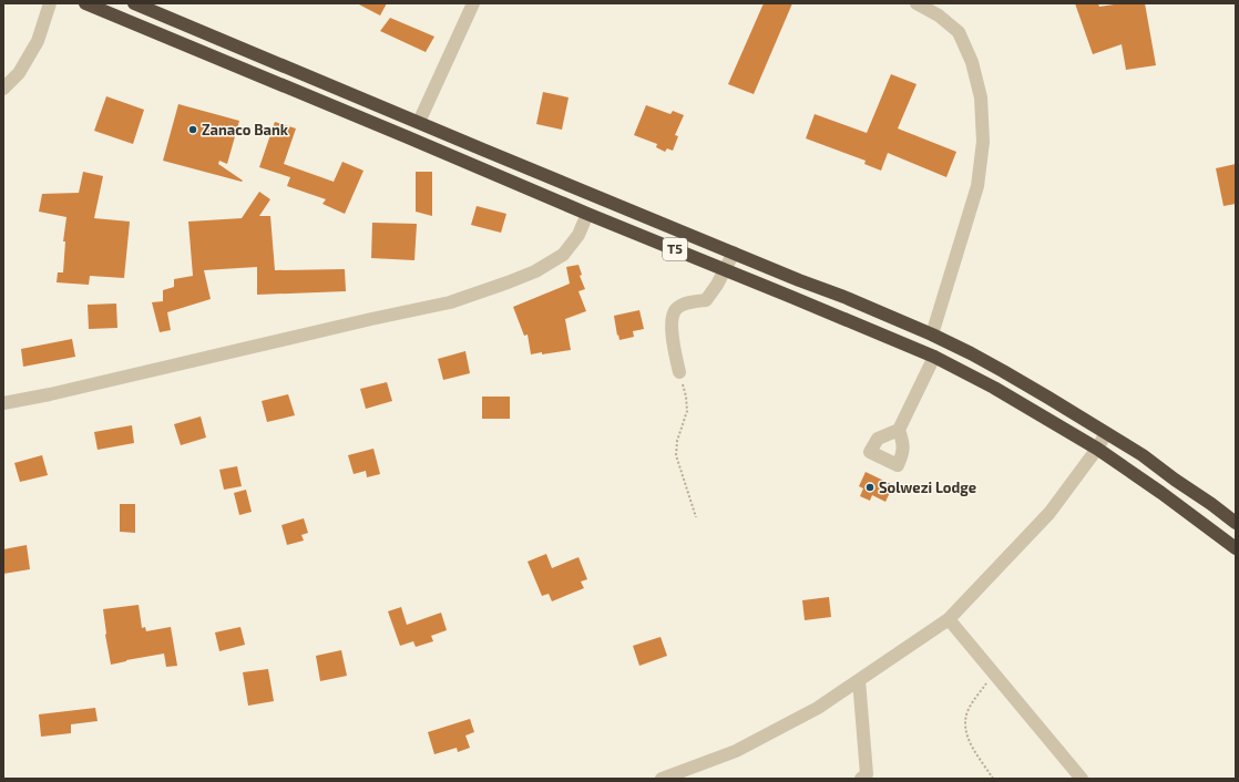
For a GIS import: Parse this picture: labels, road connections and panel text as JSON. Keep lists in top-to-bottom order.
{
  "streets": {
    "highway": ["T5"]
  },
  "places": ["Zanaco Bank", "Solwezi Lodge"]
}
